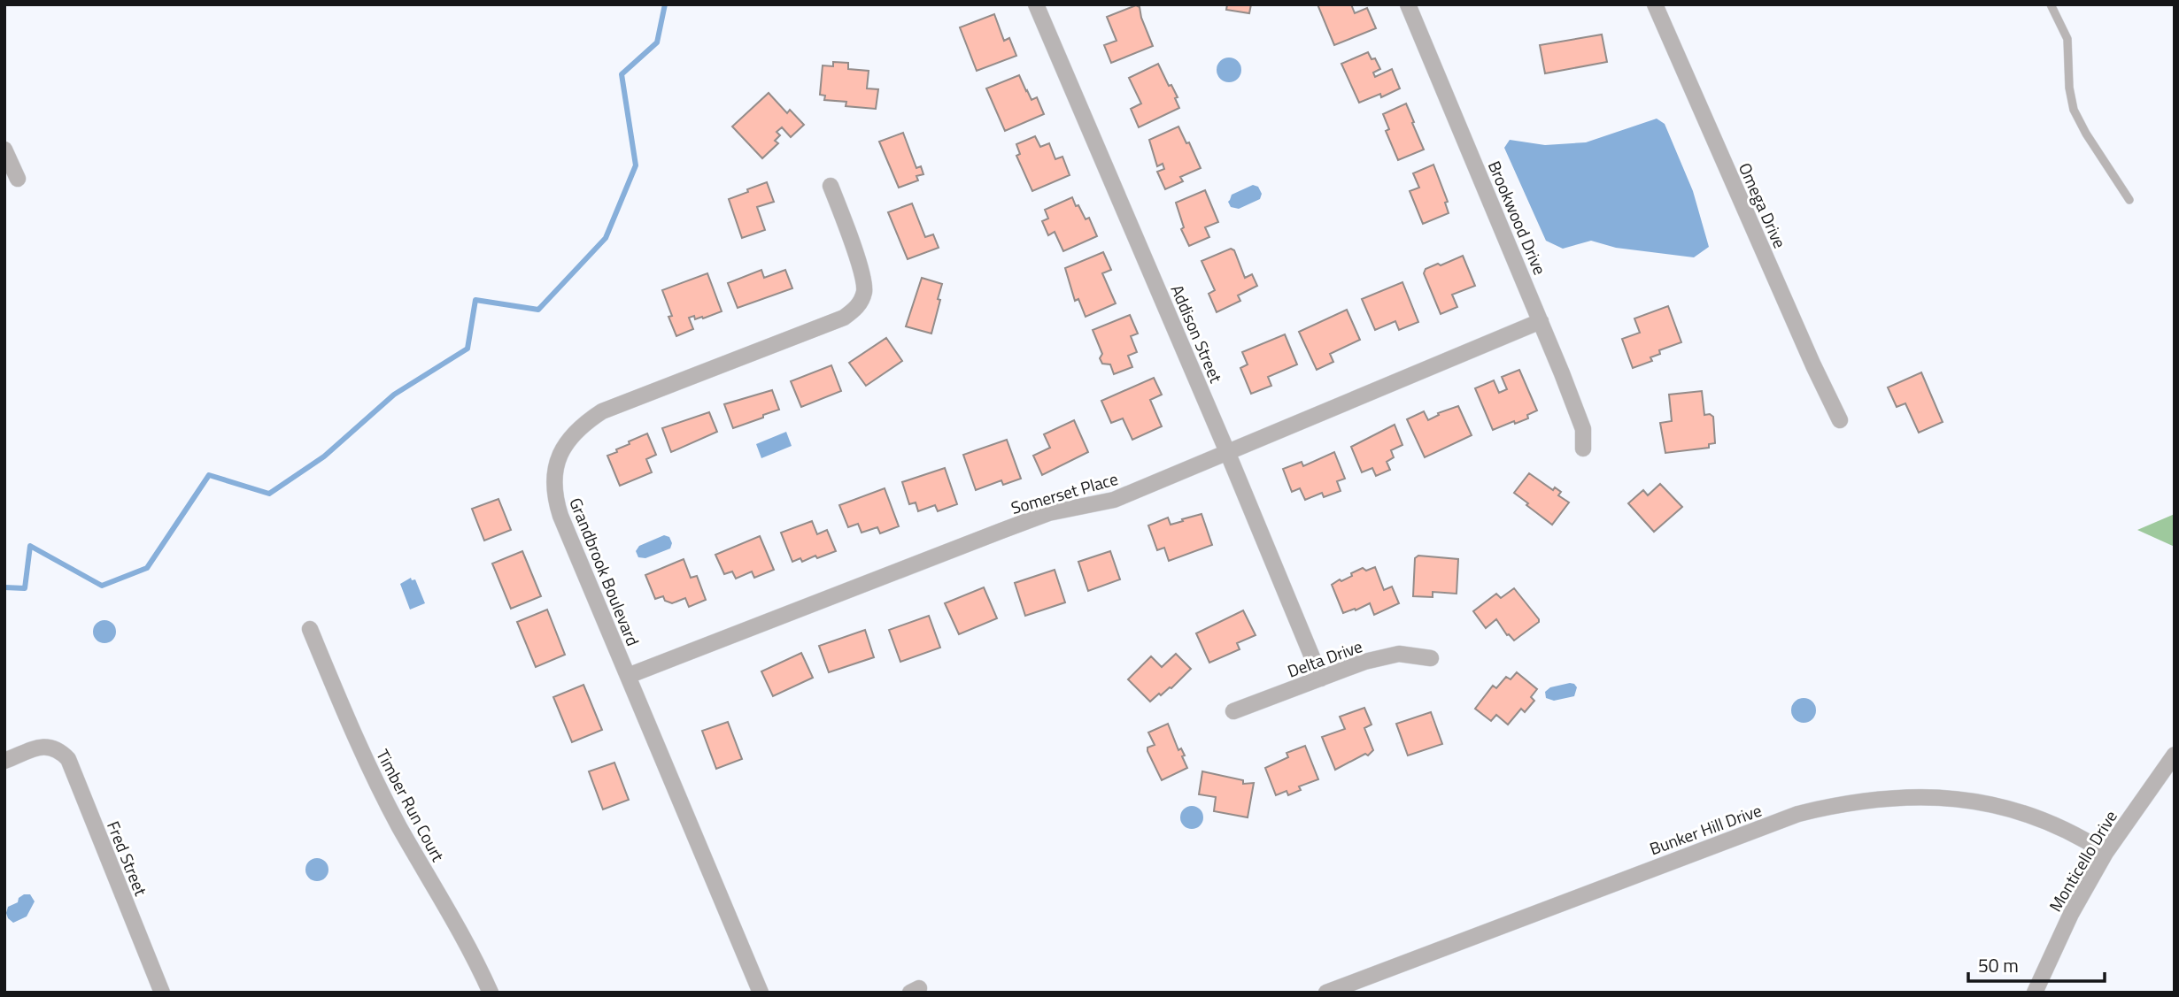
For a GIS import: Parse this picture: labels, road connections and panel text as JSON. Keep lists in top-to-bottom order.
{
  "streets": {
    "street": [
      "Omega Drive",
      "Brookwood Drive",
      "Addison Street",
      "Somerset Place",
      "Grandbrook Boulevard",
      "Delta Drive",
      "Timber Run Court",
      "Bunker Hill Drive",
      "Fred Street",
      "Monticello Drive"
    ]
  },
  "crossings": [
    ["Brookwood Drive", "Somerset Place"],
    ["Addison Street", "Somerset Place"],
    ["Addison Street", "Delta Drive"],
    ["Somerset Place", "Grandbrook Boulevard"],
    ["Bunker Hill Drive", "Monticello Drive"]
  ],
  "scale_bar": "50 m"
}
